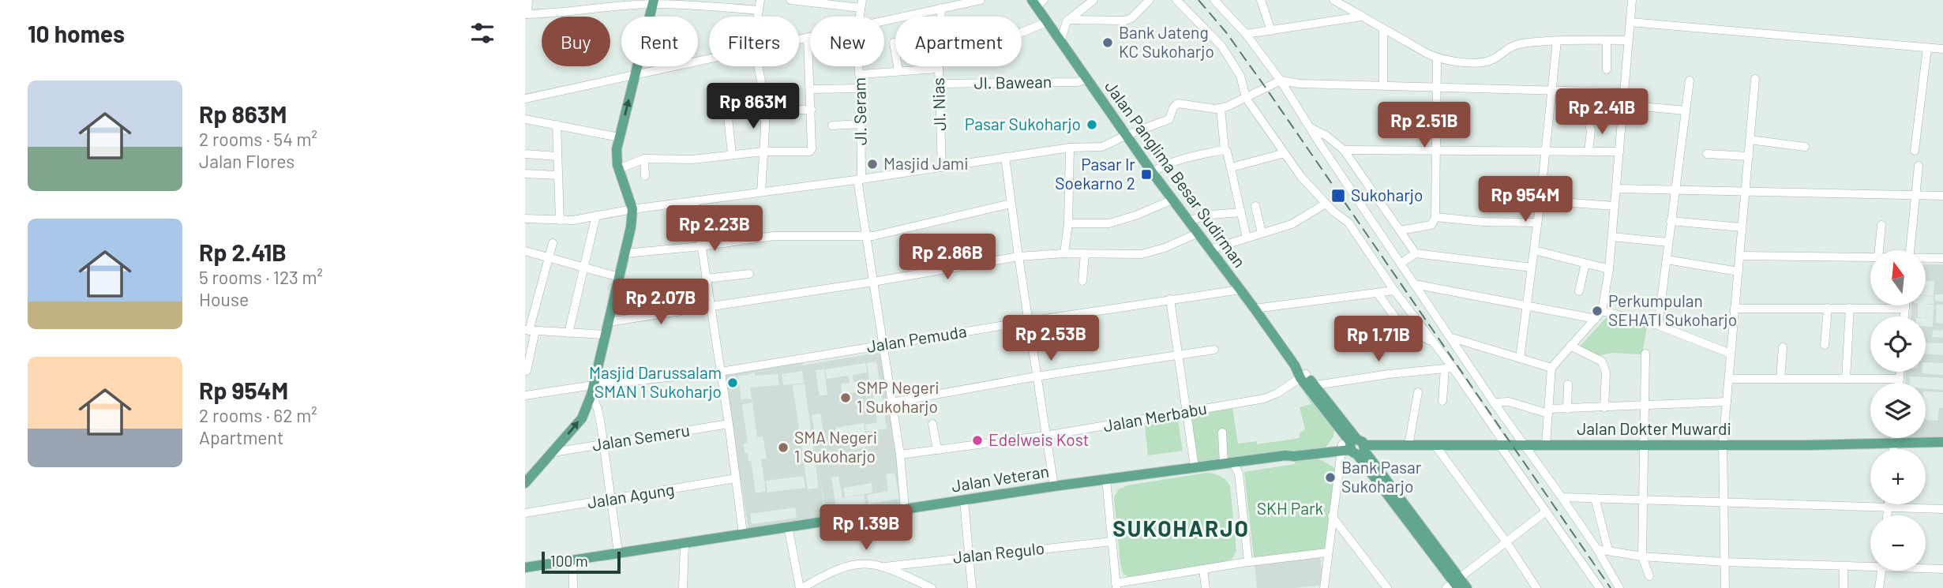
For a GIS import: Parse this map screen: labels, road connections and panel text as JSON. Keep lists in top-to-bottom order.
{
  "streets": {
    "main road": ["Jalan Panglima Besar Sudirman", "Jalan Dokter Muwardi", "Jalan Veteran"],
    "street": [
      "Jl. Bawean",
      "Jl. Nias",
      "Jl. Seram",
      "Jalan Pemuda",
      "Jalan Merbabu",
      "Jalan Semeru",
      "Jalan Agung",
      "Jalan Regulo"
    ]
  },
  "crossings": [
    ["Jl. Bawean", "Jl. Nias"],
    ["Jl. Bawean", "Jalan Panglima Besar Sudirman"],
    ["Jl. Seram", "Jalan Pemuda"],
    ["Jl. Seram", "Jalan Merbabu"],
    ["Jl. Seram", "Jalan Veteran"],
    ["Jalan Panglima Besar Sudirman", "Jalan Pemuda"],
    ["Jalan Panglima Besar Sudirman", "Jalan Merbabu"],
    ["Jalan Panglima Besar Sudirman", "Jalan Dokter Muwardi"],
    ["Jalan Panglima Besar Sudirman", "Jalan Veteran"],
    ["Jalan Dokter Muwardi", "Jalan Veteran"]
  ],
  "districts": ["SUKOHARJO"],
  "parks": ["SKH Park"],
  "places": {
    "other": [
      "Bank Jateng KC Sukoharjo",
      "Pasar Sukoharjo",
      "Masjid Jami",
      "Perkumpulan SEHATI Sukoharjo",
      "Masjid Darussalam SMAN 1 Sukoharjo",
      "SMP Negeri 1 Sukoharjo",
      "Edelweis Kost",
      "SMA Negeri 1 Sukoharjo",
      "Bank Pasar Sukoharjo"
    ],
    "transit": ["Pasar Ir Soekarno 2", "Sukoharjo"]
  },
  "scale_bar": "100 m",
  "north": "top",
  "page": {
    "heading": "10 homes",
    "chip": [
      "Buy",
      "Rent",
      "Filters",
      "New",
      "Apartment"
    ],
    "list": [
      {
        "name": "Rp 863M",
        "note": "2 rooms · 54 m² · Jalan Flores"
      },
      {
        "name": "Rp 2.41B",
        "note": "5 rooms · 123 m² · House"
      },
      {
        "name": "Rp 954M",
        "note": "2 rooms · 62 m² · Apartment"
      }
    ],
    "price": [
      "Rp 863M",
      "Rp 2.41B",
      "Rp 2.51B",
      "Rp 954M",
      "Rp 2.23B",
      "Rp 2.86B",
      "Rp 2.07B",
      "Rp 2.53B",
      "Rp 1.71B",
      "Rp 1.39B"
    ],
    "map_buttons": ["+", "−"],
    "scale": "100 m"
  }
}
